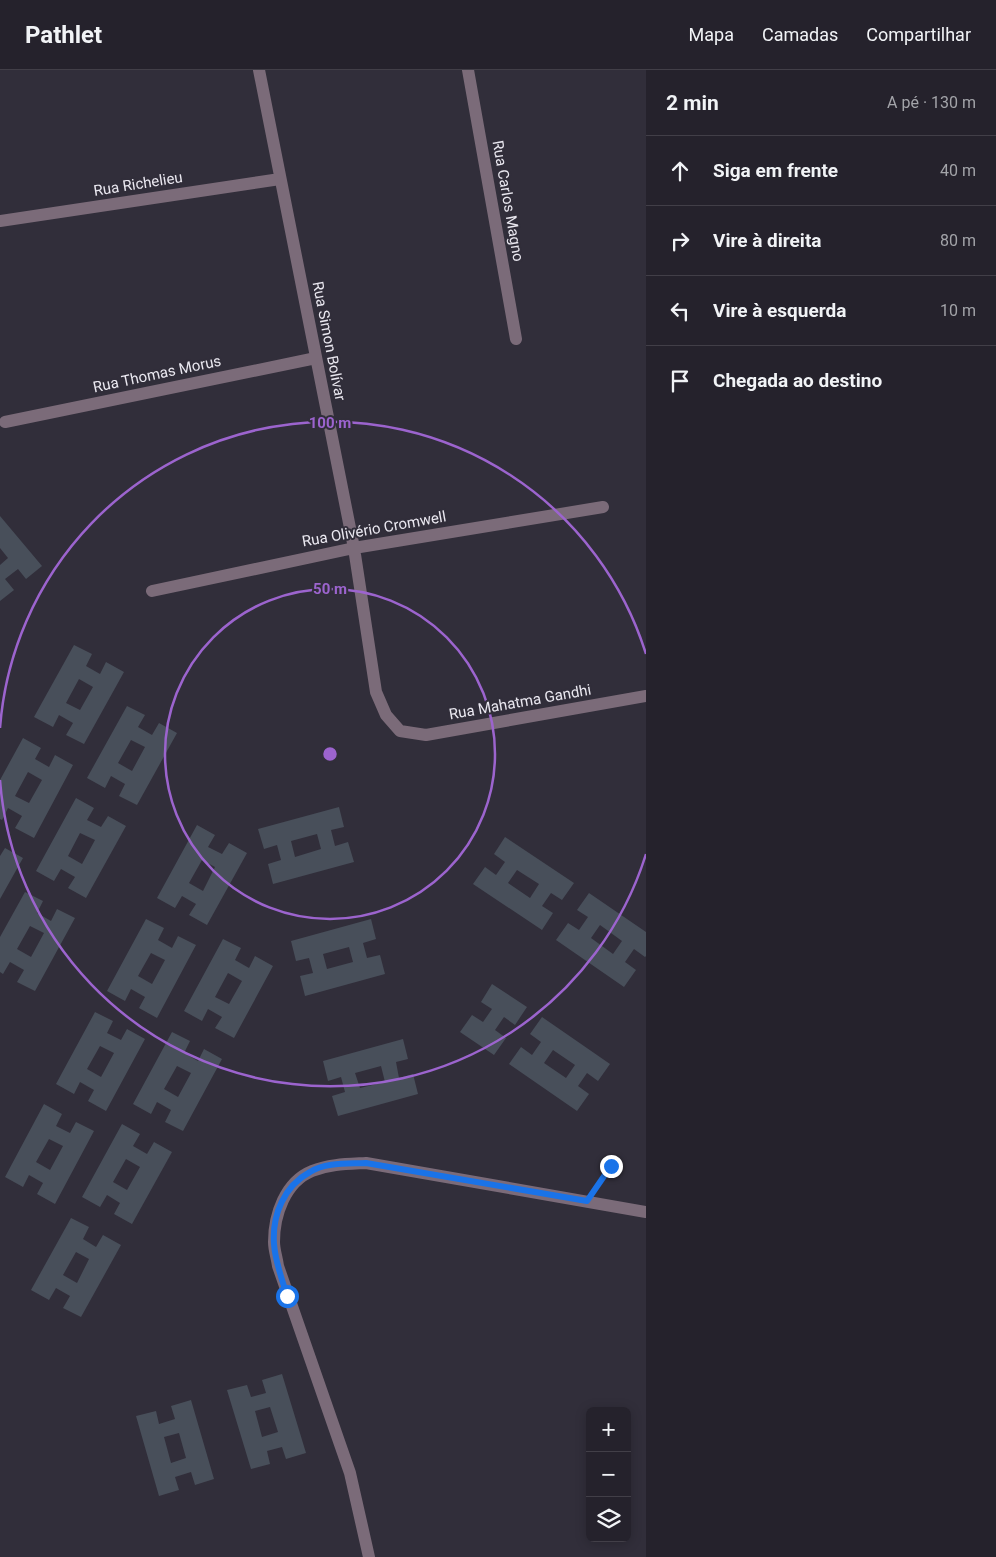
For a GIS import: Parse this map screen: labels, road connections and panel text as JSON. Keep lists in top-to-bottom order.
{
  "streets": {
    "street": [
      "Rua Richelieu",
      "Rua Carlos Magno",
      "Rua Simon Bolívar",
      "Rua Thomas Morus",
      "Rua Olivério Cromwell",
      "Rua Mahatma Gandhi"
    ]
  },
  "crossings": [
    ["Rua Richelieu", "Rua Simon Bolívar"],
    ["Rua Simon Bolívar", "Rua Thomas Morus"],
    ["Rua Simon Bolívar", "Rua Olivério Cromwell"],
    ["Rua Simon Bolívar", "Rua Mahatma Gandhi"]
  ],
  "page": {
    "header": "Pathlet",
    "nav": ["Mapa", "Camadas", "Compartilhar"],
    "heading": ["2 min", "A pé · 130 m"],
    "list": [
      ["Siga em frente", "40 m"],
      ["Vire à direita", "80 m"],
      ["Vire à esquerda", "10 m"],
      "Chegada ao destino"
    ],
    "map_buttons": ["+", "−"]
  },
  "rings": ["100 m", "50 m"]
}
